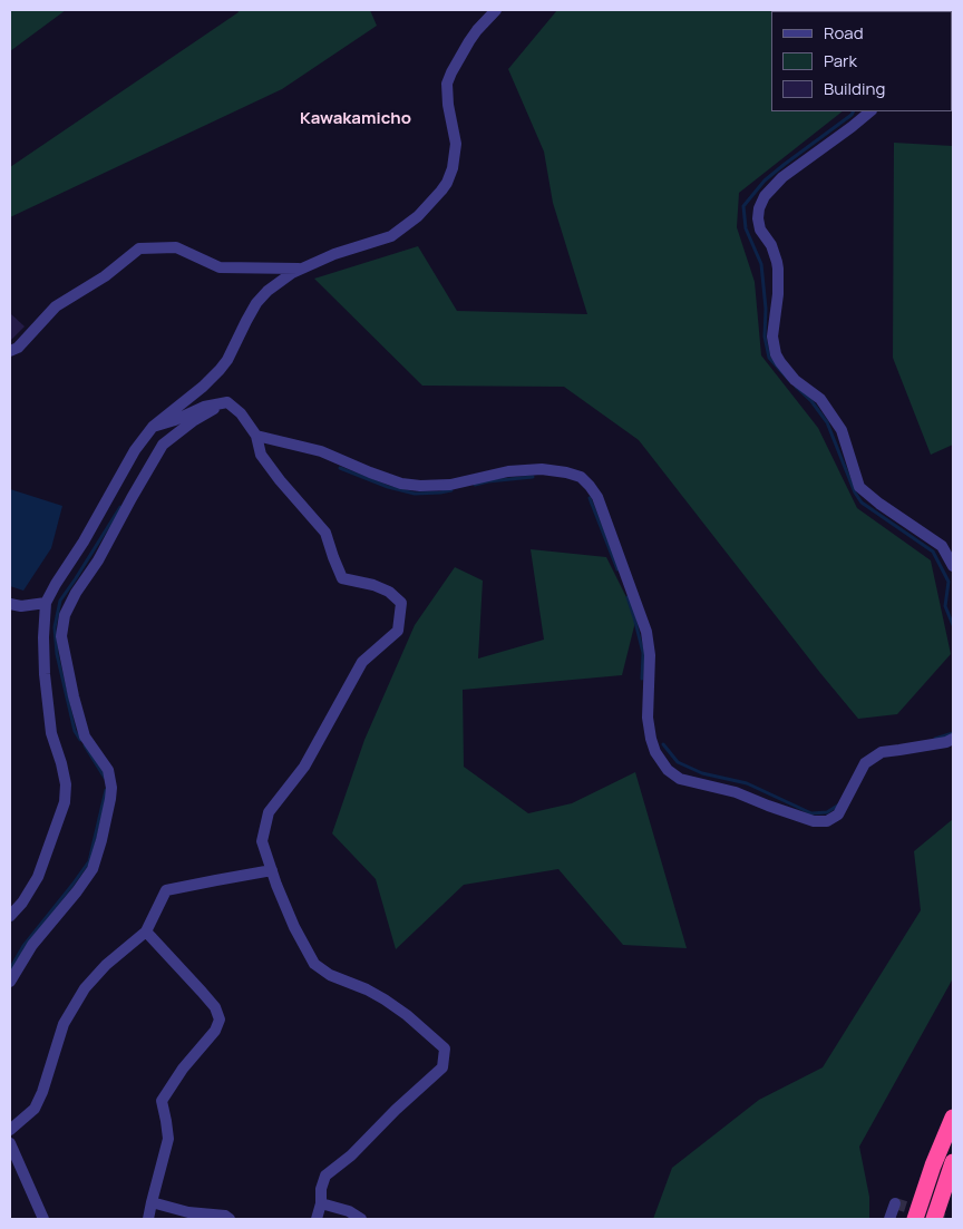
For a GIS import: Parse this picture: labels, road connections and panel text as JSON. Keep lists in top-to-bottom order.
{
  "districts": ["Kawakamicho"],
  "legend": ["Road", "Park", "Building"]
}
